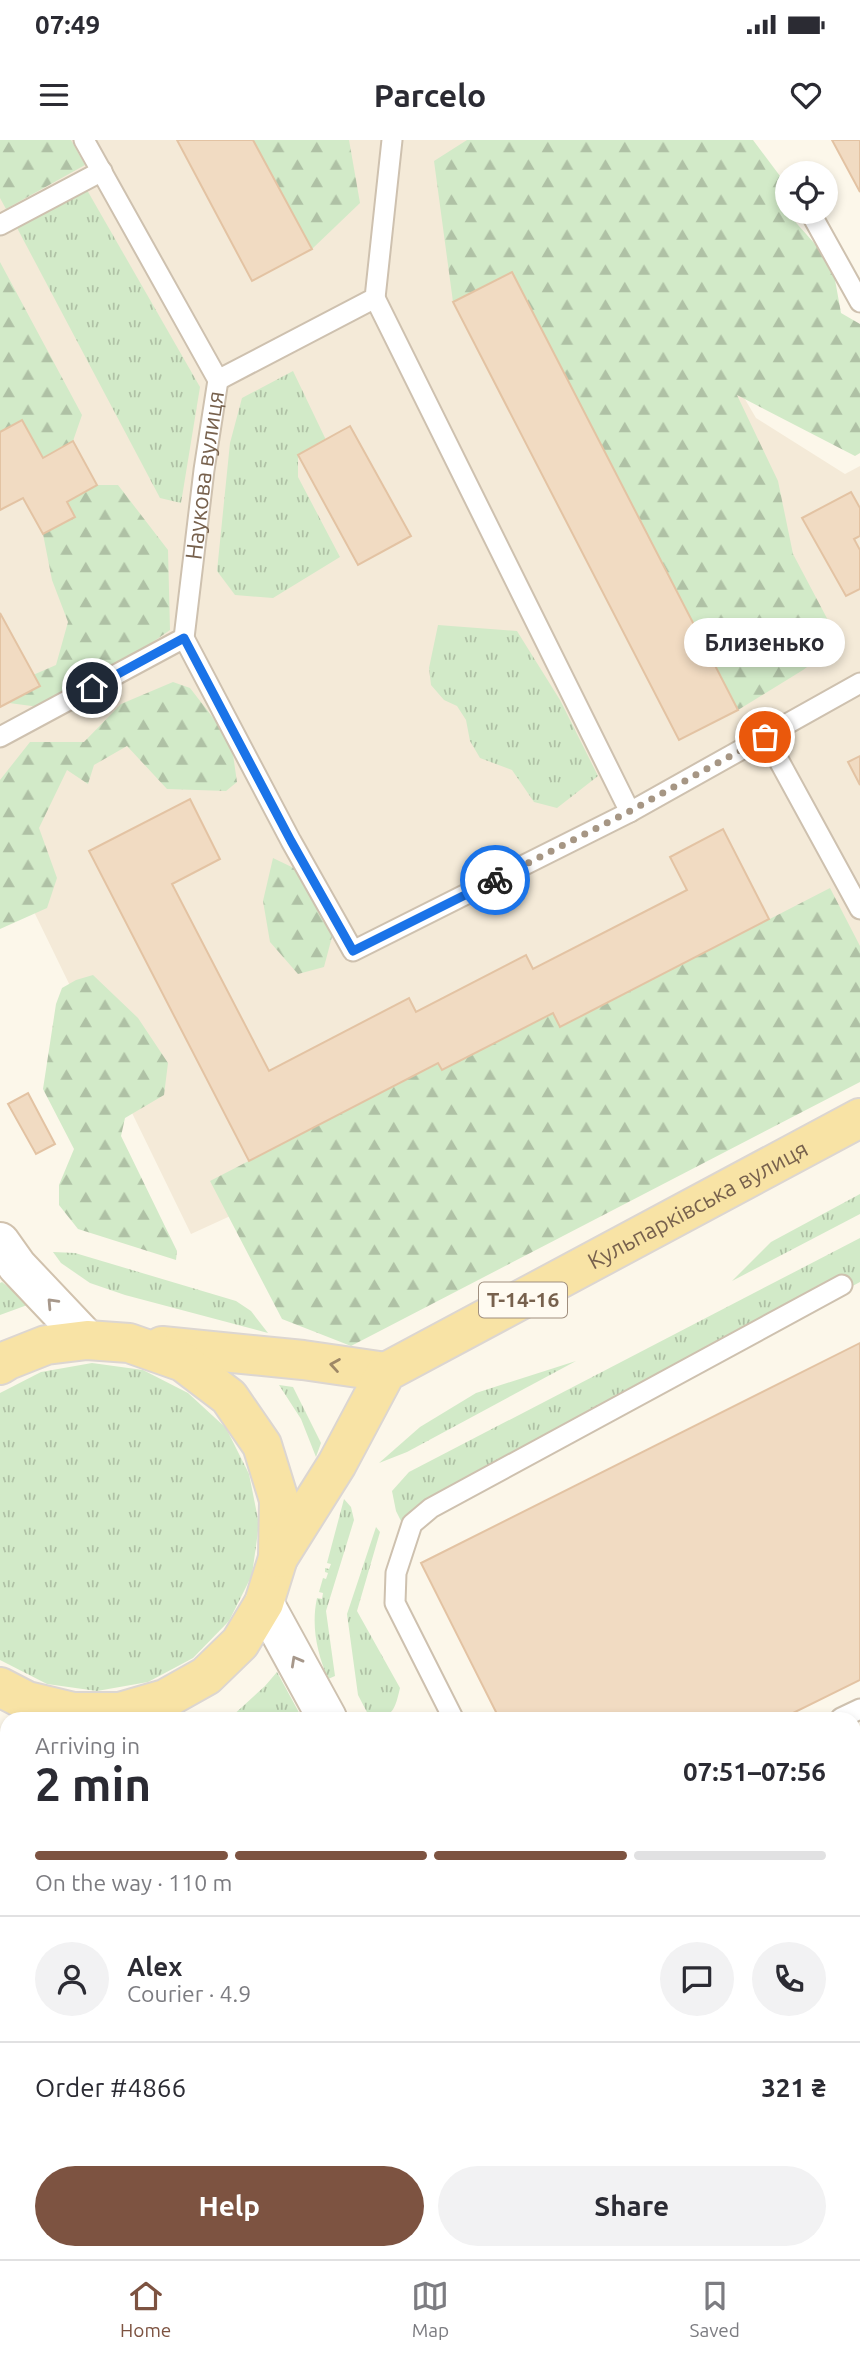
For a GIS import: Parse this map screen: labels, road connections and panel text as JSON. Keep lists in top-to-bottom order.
{
  "streets": {
    "main road": ["Кульпарківська вулиця", "Т-14-16"],
    "lane": ["Наукова вулиця"]
  },
  "places": ["Близенько"],
  "page": {
    "status": "07:49",
    "header": "Parcelo",
    "bubble": "Близенько",
    "heading": ["2 min", "Arriving in", "07:51–07:56"],
    "panel": [
      "Alex",
      "Courier · 4.9",
      "Order #4866",
      "321 ₴"
    ],
    "bar": "On the way · 110 m",
    "buttons": ["Help", "Share"],
    "tabs": ["Home", "Map", "Saved"]
  }
}
